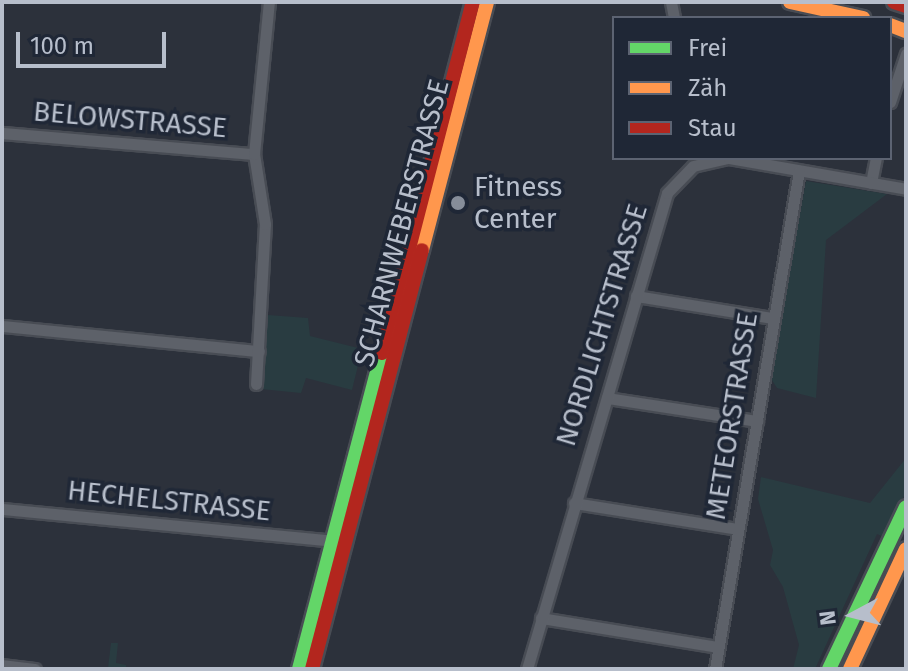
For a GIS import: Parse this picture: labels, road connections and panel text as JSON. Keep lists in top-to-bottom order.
{
  "streets": {
    "main road": ["SCHARNWEBERSTRASSE"],
    "street": [
      "BELOWSTRASSE",
      "NORDLICHTSTRASSE",
      "METEORSTRASSE",
      "HECHELSTRASSE"
    ]
  },
  "crossings": [
    ["SCHARNWEBERSTRASSE", "HECHELSTRASSE"],
    ["NORDLICHTSTRASSE", "METEORSTRASSE"]
  ],
  "places": ["Fitness Center"],
  "legend": ["Frei", "Zäh", "Stau"],
  "scale_bar": "100 m",
  "north": "left"
}
